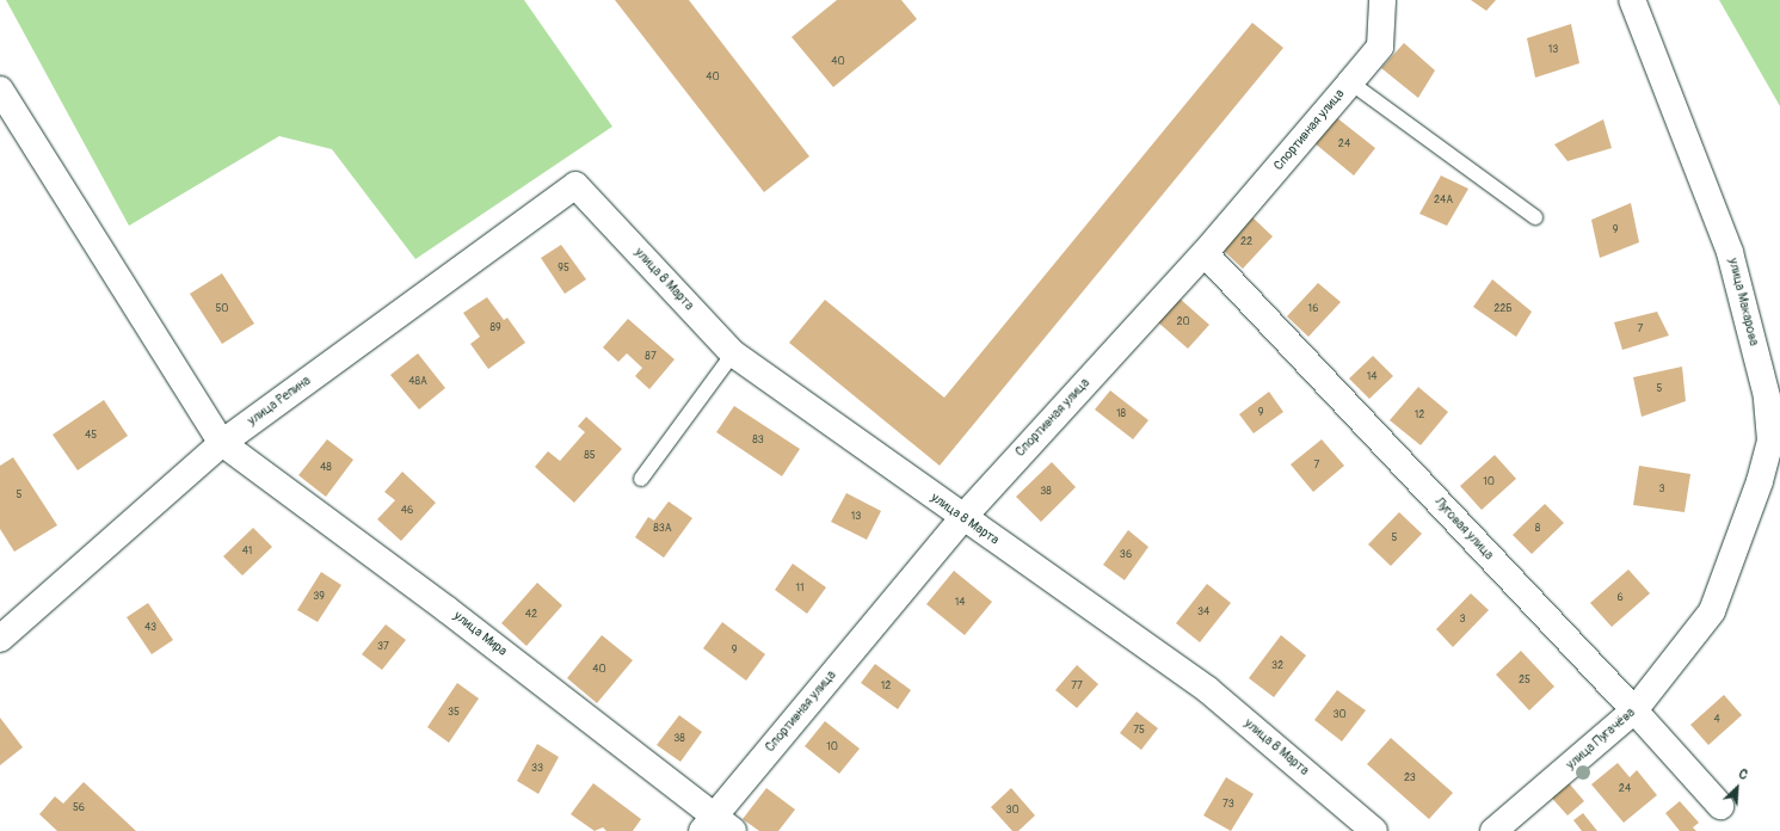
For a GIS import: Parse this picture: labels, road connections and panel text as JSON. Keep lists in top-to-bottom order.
{
  "streets": {
    "street": [
      "Спортивная улица",
      "улица 8 Марта",
      "улица Макарова",
      "улица Репина",
      "Луговая улица",
      "улица Мира",
      "улица Пугачёва"
    ]
  },
  "crossings": [
    ["Спортивная улица", "улица 8 Марта"],
    ["Спортивная улица", "Луговая улица"],
    ["Спортивная улица", "улица Мира"],
    ["улица 8 Марта", "улица Репина"],
    ["улица Макарова", "улица Пугачёва"],
    ["улица Репина", "улица Мира"],
    ["Луговая улица", "улица Пугачёва"]
  ],
  "house_numbers": [
    "13",
    "40",
    "40",
    "24",
    "24А",
    "9",
    "22",
    "95",
    "50",
    "16",
    "22Б",
    "20",
    "89",
    "7",
    "87",
    "14",
    "48А",
    "5",
    "9",
    "18",
    "12",
    "45",
    "83",
    "85",
    "7",
    "48",
    "10",
    "3",
    "38",
    "5",
    "46",
    "13",
    "83А",
    "8",
    "5",
    "41",
    "36",
    "11",
    "39",
    "6",
    "14",
    "34",
    "42",
    "3",
    "43",
    "37",
    "9",
    "32",
    "40",
    "25",
    "12",
    "77",
    "35",
    "30",
    "4",
    "75",
    "38",
    "10",
    "33",
    "23",
    "24",
    "73",
    "56",
    "30"
  ],
  "north": "top right"
}
